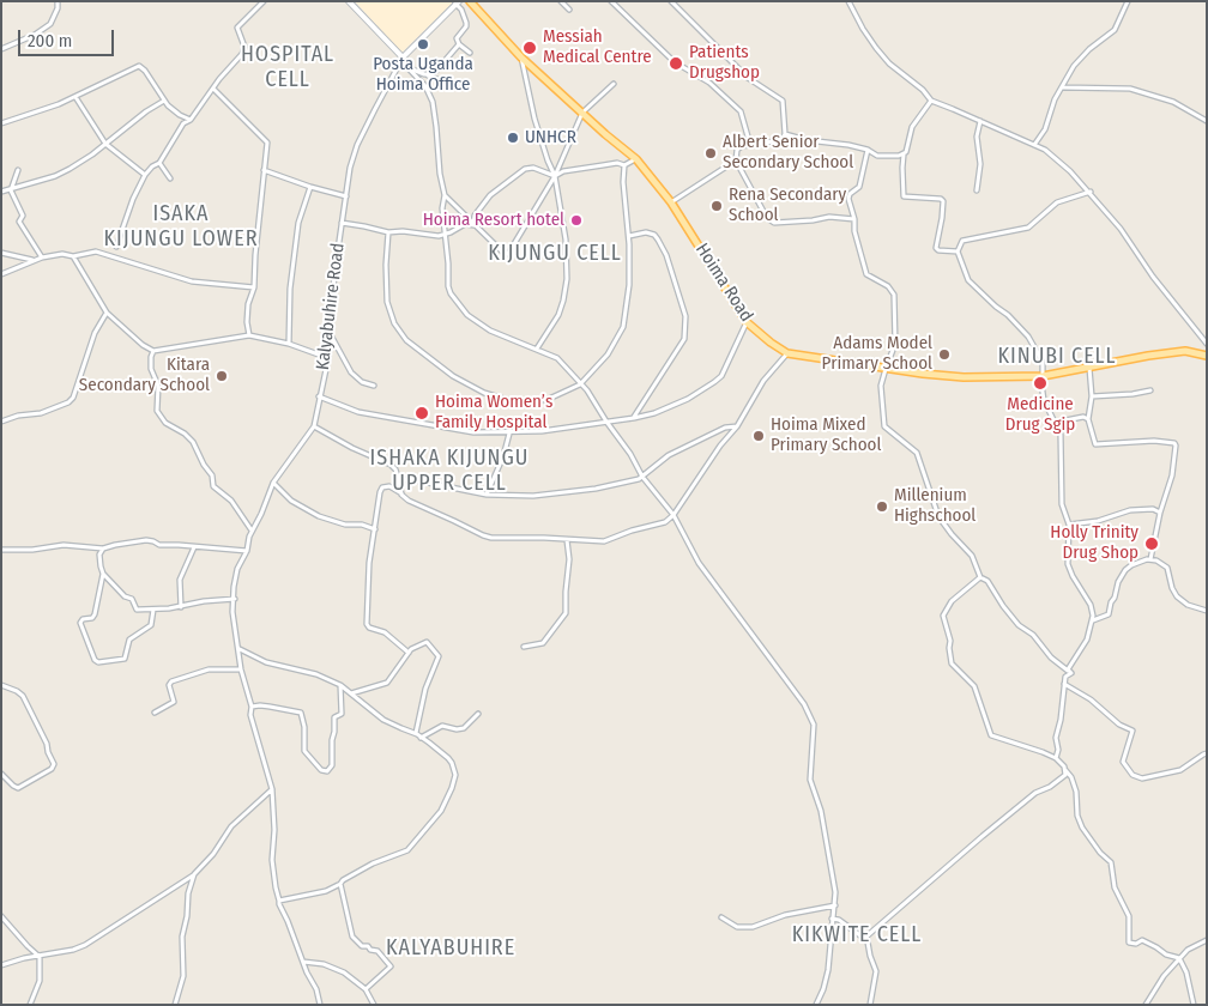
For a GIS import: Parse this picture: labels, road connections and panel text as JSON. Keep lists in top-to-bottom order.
{
  "streets": {
    "main road": ["Hoima Road"],
    "street": ["Kalyabuhire Road"]
  },
  "districts": [
    "HOSPITAL CELL",
    "ISAKA KIJUNGU LOWER",
    "KIJUNGU CELL",
    "KINUBI CELL",
    "ISHAKA KIJUNGU UPPER CELL",
    "KIKWITE CELL",
    "KALYABUHIRE"
  ],
  "places": [
    "Posta Uganda Hoima Office",
    "Messiah Medical Centre",
    "Patients Drugshop",
    "UNHCR",
    "Albert Senior Secondary School",
    "Rena Secondary School",
    "Hoima Resort hotel",
    "Adams Model Primary School",
    "Kitara Secondary School",
    "Medicine Drug Sgip",
    "Hoima Women’s Family Hospital",
    "Hoima Mixed Primary School",
    "Millenium Highschool",
    "Holly Trinity Drug Shop"
  ],
  "scale_bar": "200 m"
}
